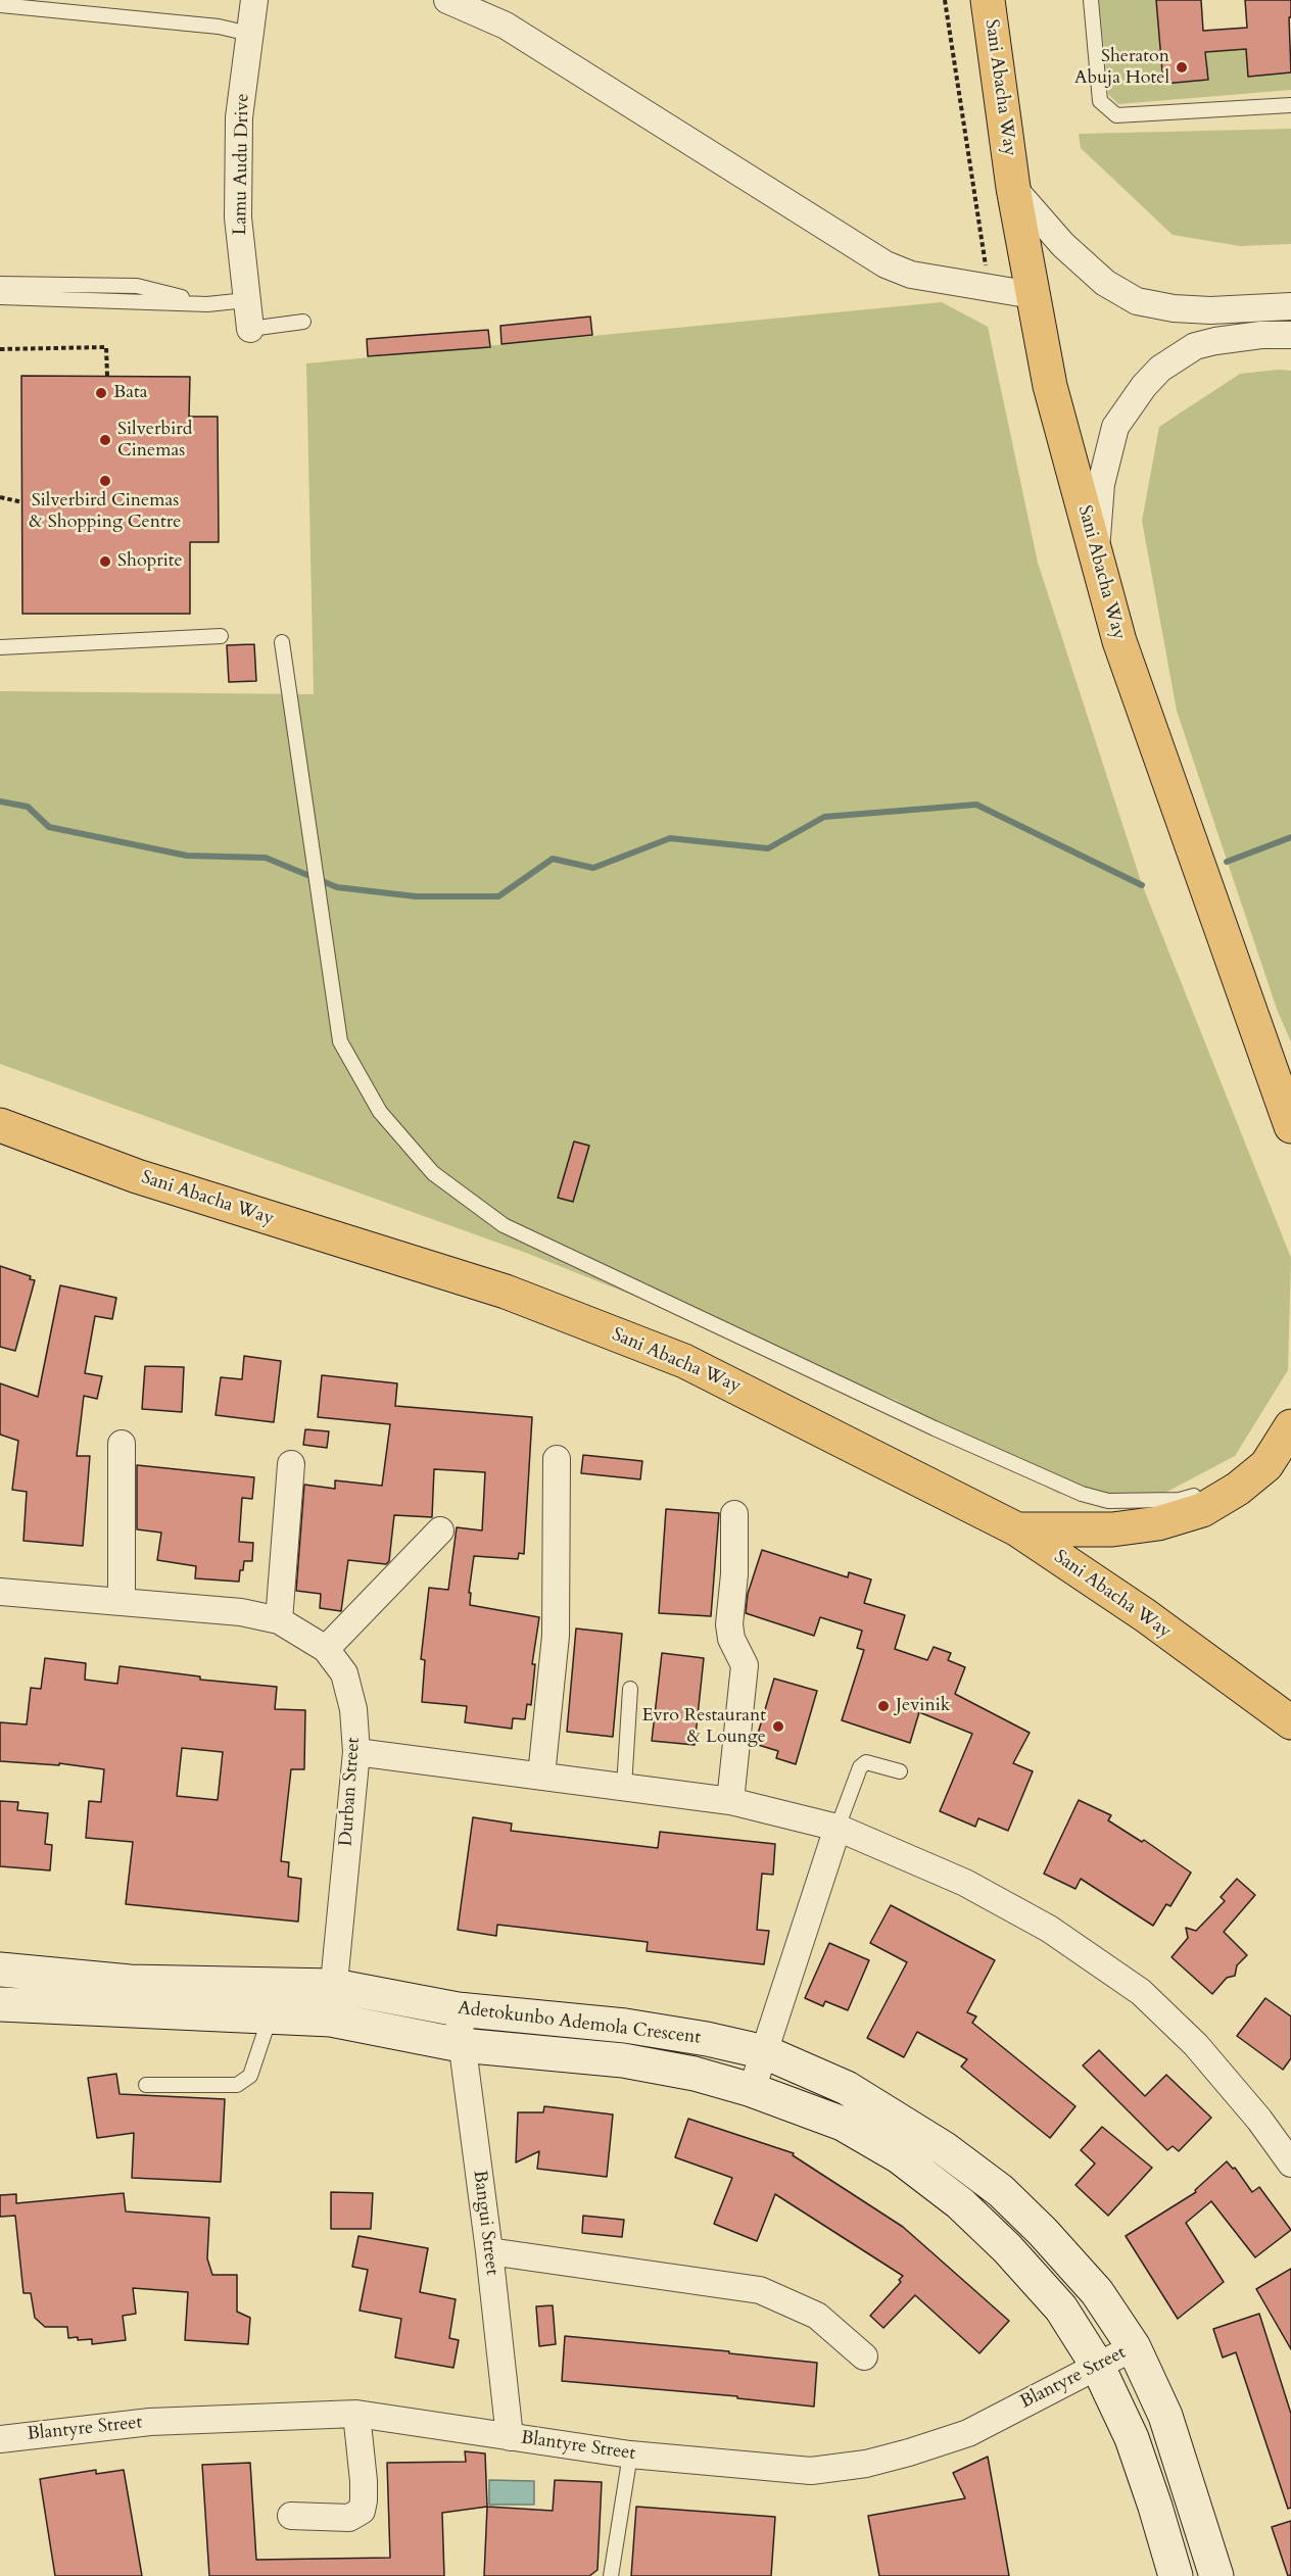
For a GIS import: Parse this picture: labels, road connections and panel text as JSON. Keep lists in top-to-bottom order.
{
  "streets": {
    "highway": ["Sani Abacha Way"],
    "main road": ["Adetokunbo Ademola Crescent"],
    "street": [
      "Lamu Audu Drive",
      "Durban Street",
      "Bangui Street",
      "Blantyre Street"
    ]
  },
  "crossings": [
    ["Durban Street", "Adetokunbo Ademola Crescent"],
    ["Adetokunbo Ademola Crescent", "Bangui Street"],
    ["Adetokunbo Ademola Crescent", "Blantyre Street"],
    ["Bangui Street", "Blantyre Street"]
  ],
  "places": [
    "Sheraton Abuja Hotel",
    "Bata",
    "Silverbird Cinemas",
    "Silverbird Cinemas & Shopping Centre",
    "Shoprite",
    "Jevinik",
    "Evro Restaurant & Lounge"
  ]
}
